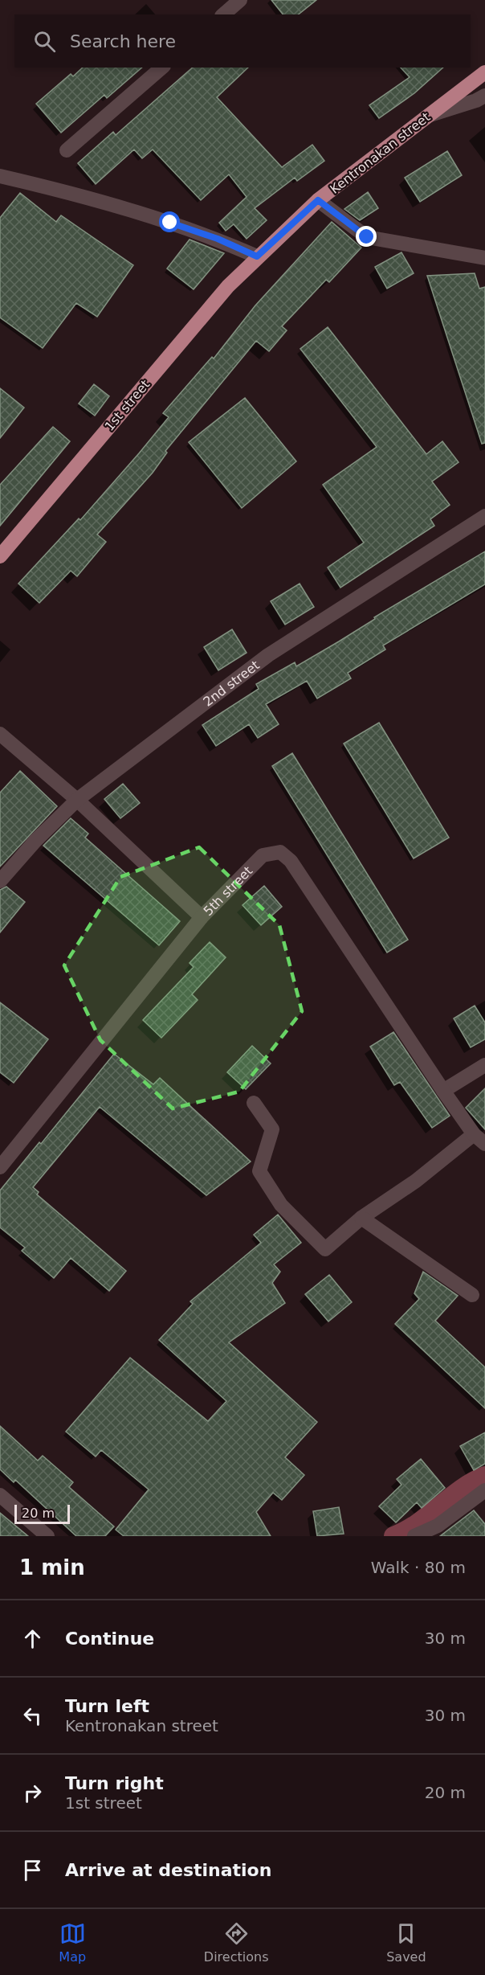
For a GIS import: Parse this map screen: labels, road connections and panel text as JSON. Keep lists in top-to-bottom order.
{
  "streets": {
    "main road": ["Kentronakan street", "1st street"],
    "street": ["2nd street", "5th street"]
  },
  "crossings": [
    ["Kentronakan street", "1st street"]
  ],
  "scale_bar": "20 m",
  "page": {
    "search": "Search here",
    "scale": "20 m",
    "heading": ["1 min", "Walk · 80 m"],
    "list": [
      ["Continue", "30 m"],
      ["Turn left", "Kentronakan street", "30 m"],
      ["Turn right", "1st street", "20 m"],
      "Arrive at destination"
    ],
    "nav": ["Map", "Directions", "Saved"]
  }
}
